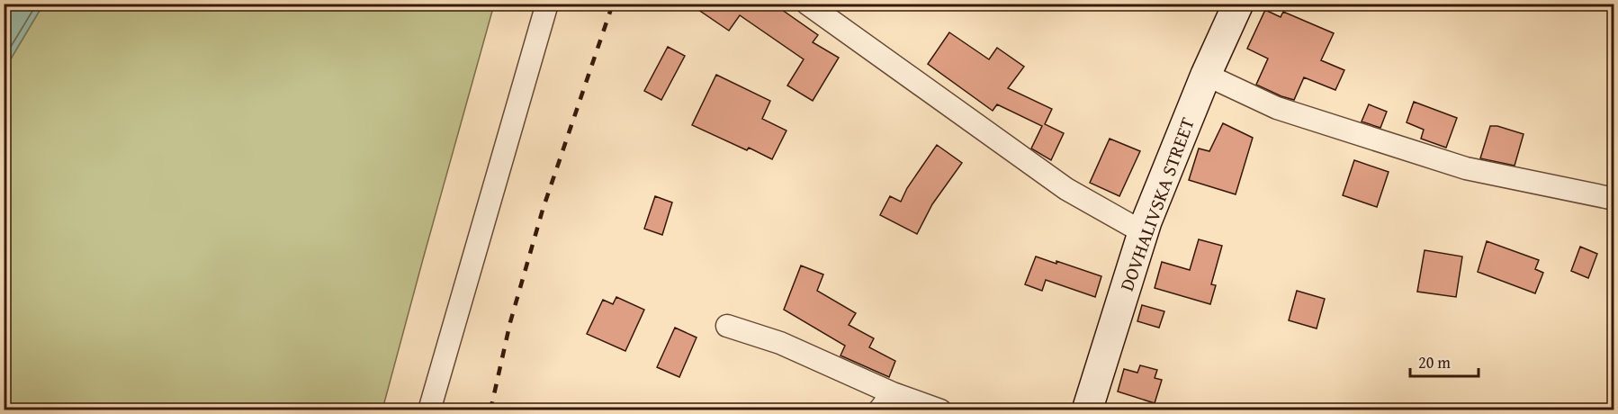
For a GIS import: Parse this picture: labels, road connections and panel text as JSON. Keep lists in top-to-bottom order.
{
  "streets": {
    "street": ["DOVHALIVSKA STREET"]
  },
  "scale_bar": "20 m"
}
